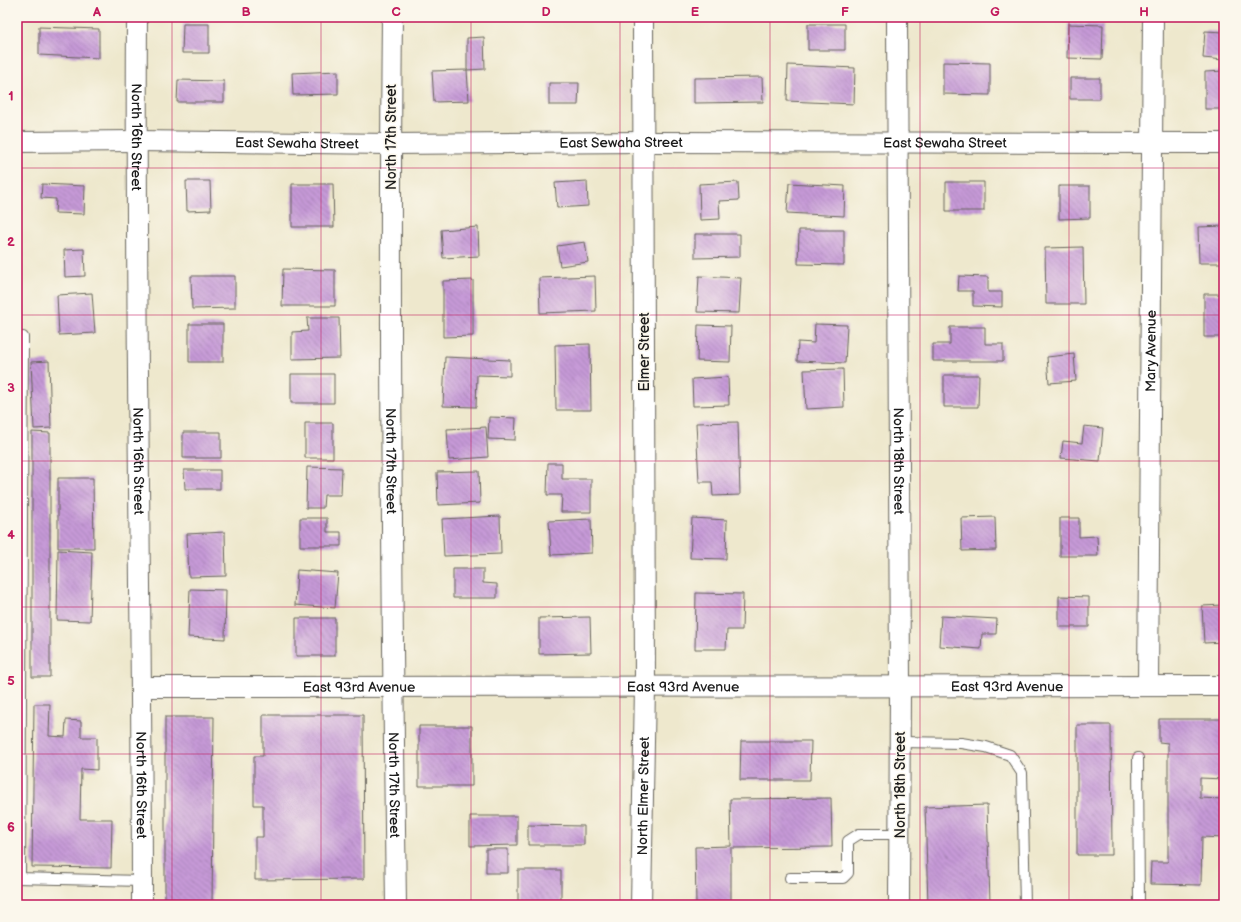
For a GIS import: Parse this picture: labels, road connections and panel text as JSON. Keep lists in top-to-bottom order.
{
  "streets": {
    "street": [
      "North 16th Street",
      "North 17th Street",
      "East Sewaha Street",
      "Mary Avenue",
      "Elmer Street",
      "North 18th Street",
      "East 93rd Avenue",
      "North Elmer Street"
    ]
  },
  "crossings": [
    ["North 16th Street", "East Sewaha Street"],
    ["North 16th Street", "East 93rd Avenue"],
    ["North 17th Street", "East Sewaha Street"],
    ["North 17th Street", "East 93rd Avenue"],
    ["East Sewaha Street", "Mary Avenue"],
    ["East Sewaha Street", "Elmer Street"],
    ["East Sewaha Street", "North 18th Street"],
    ["Mary Avenue", "East 93rd Avenue"],
    ["Elmer Street", "East 93rd Avenue"],
    ["Elmer Street", "North Elmer Street"],
    ["North 18th Street", "East 93rd Avenue"],
    ["East 93rd Avenue", "North Elmer Street"]
  ],
  "grid": {
    "columns": [
      "A",
      "B",
      "C",
      "D",
      "E",
      "F",
      "G",
      "H"
    ],
    "rows": [
      "1",
      "2",
      "3",
      "4",
      "5",
      "6"
    ]
  }
}
